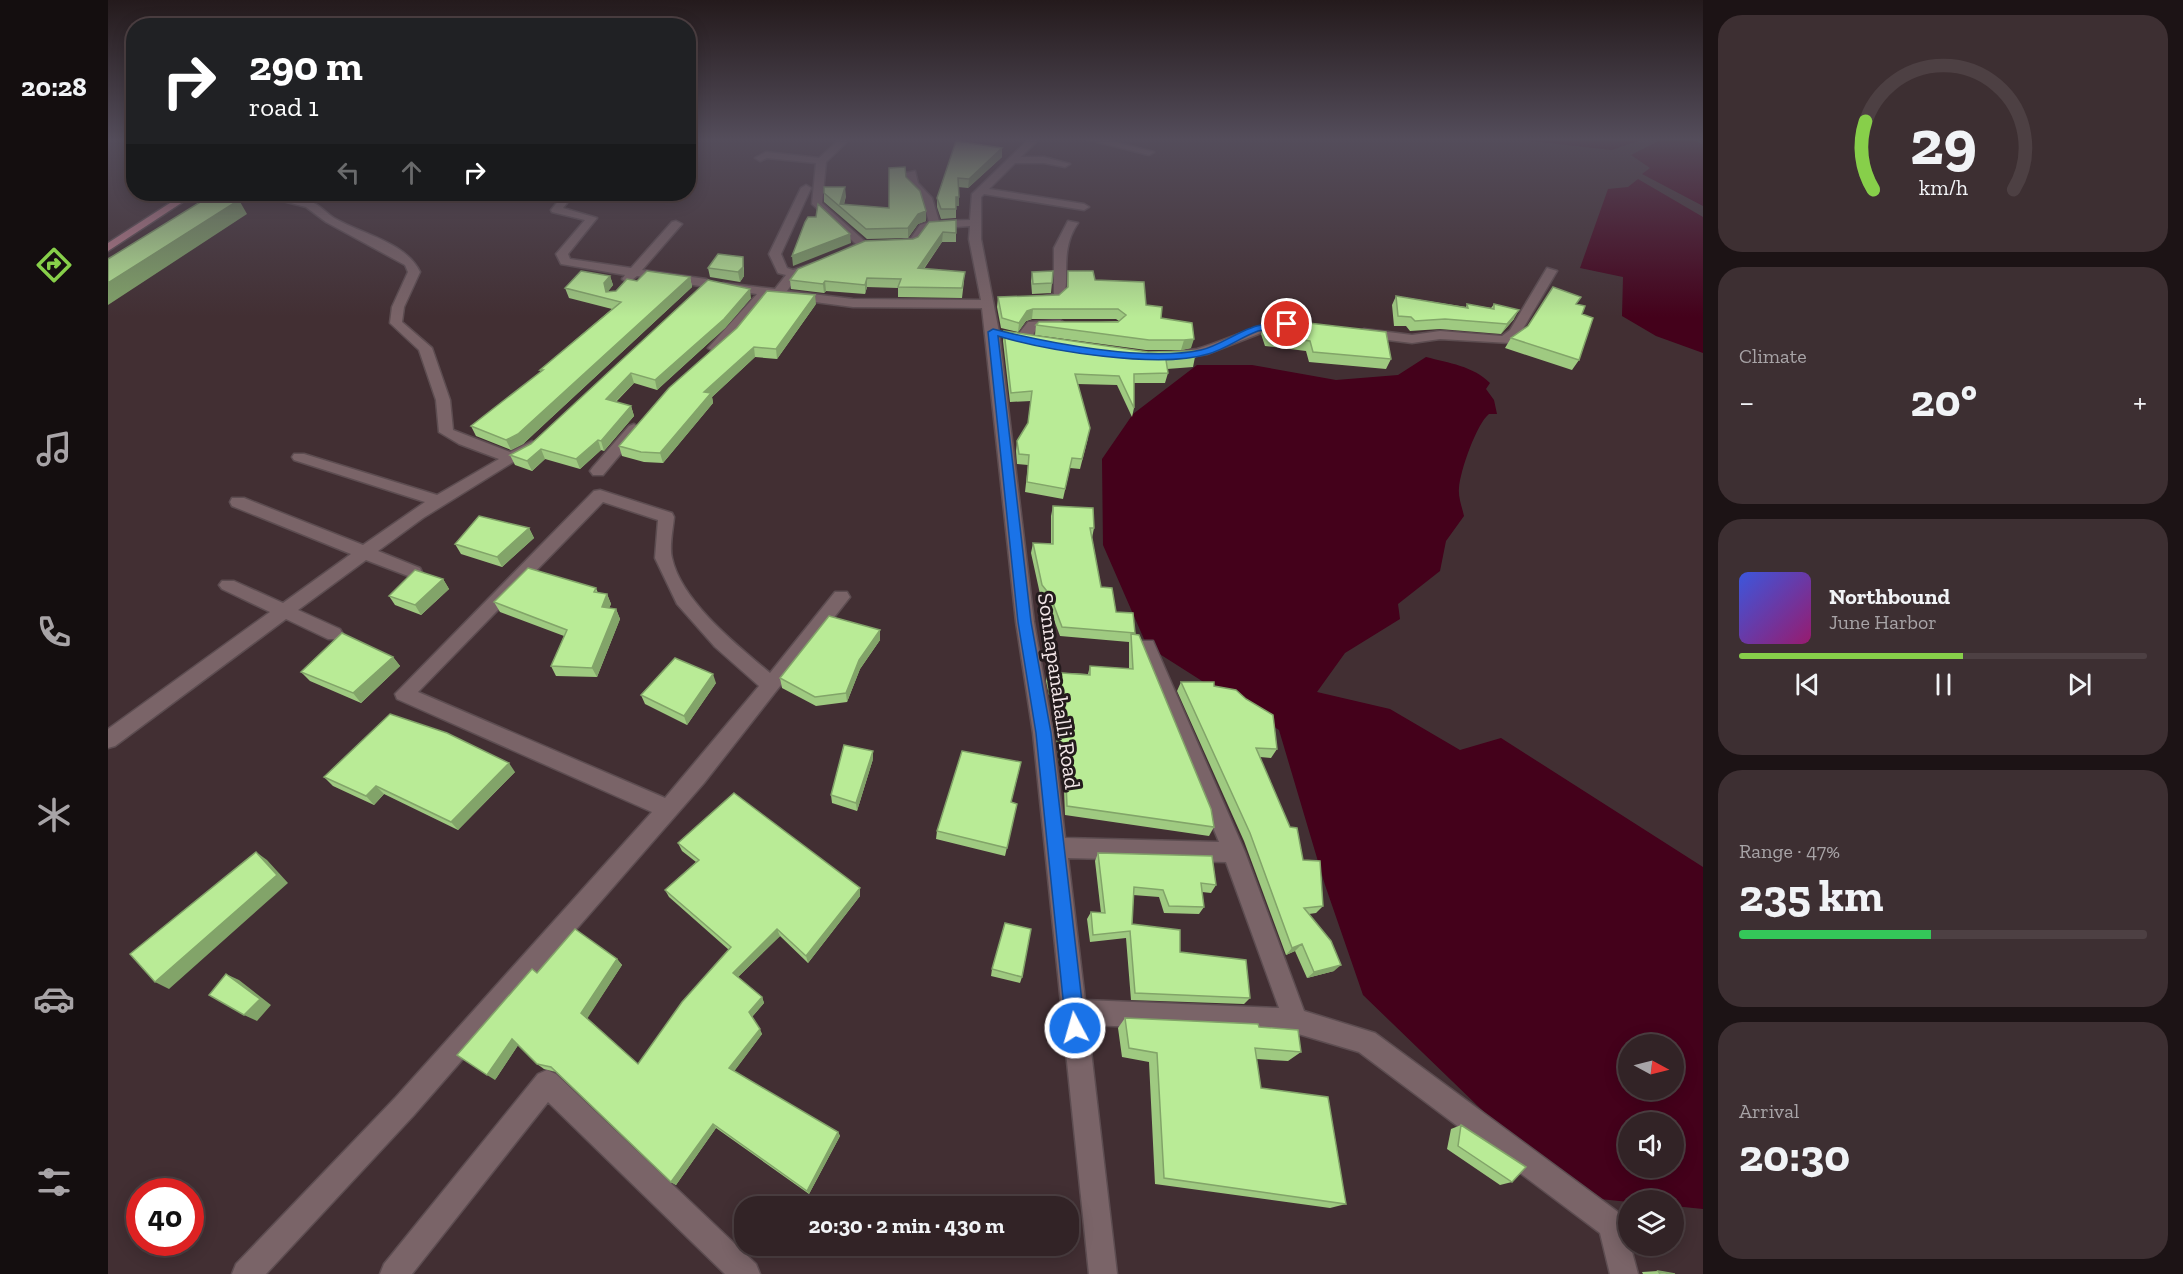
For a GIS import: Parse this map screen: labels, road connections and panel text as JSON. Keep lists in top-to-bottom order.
{
  "streets": {
    "street": ["Sonnapanahalli Road"]
  },
  "north": "right",
  "page": {
    "tabs": "20:28",
    "turn": ["290 m", "road 1"],
    "tile": [
      "Climate",
      ["Range · 47%", "235 km"],
      ["Arrival", "20:30"]
    ],
    "heat": ["−", "20°", "+"],
    "song": ["Northbound", "June Harbor"],
    "limit": "40",
    "trip": "20:30 · 2 min · 430 m",
    "gauge": ["29", "km/h"]
  }
}
